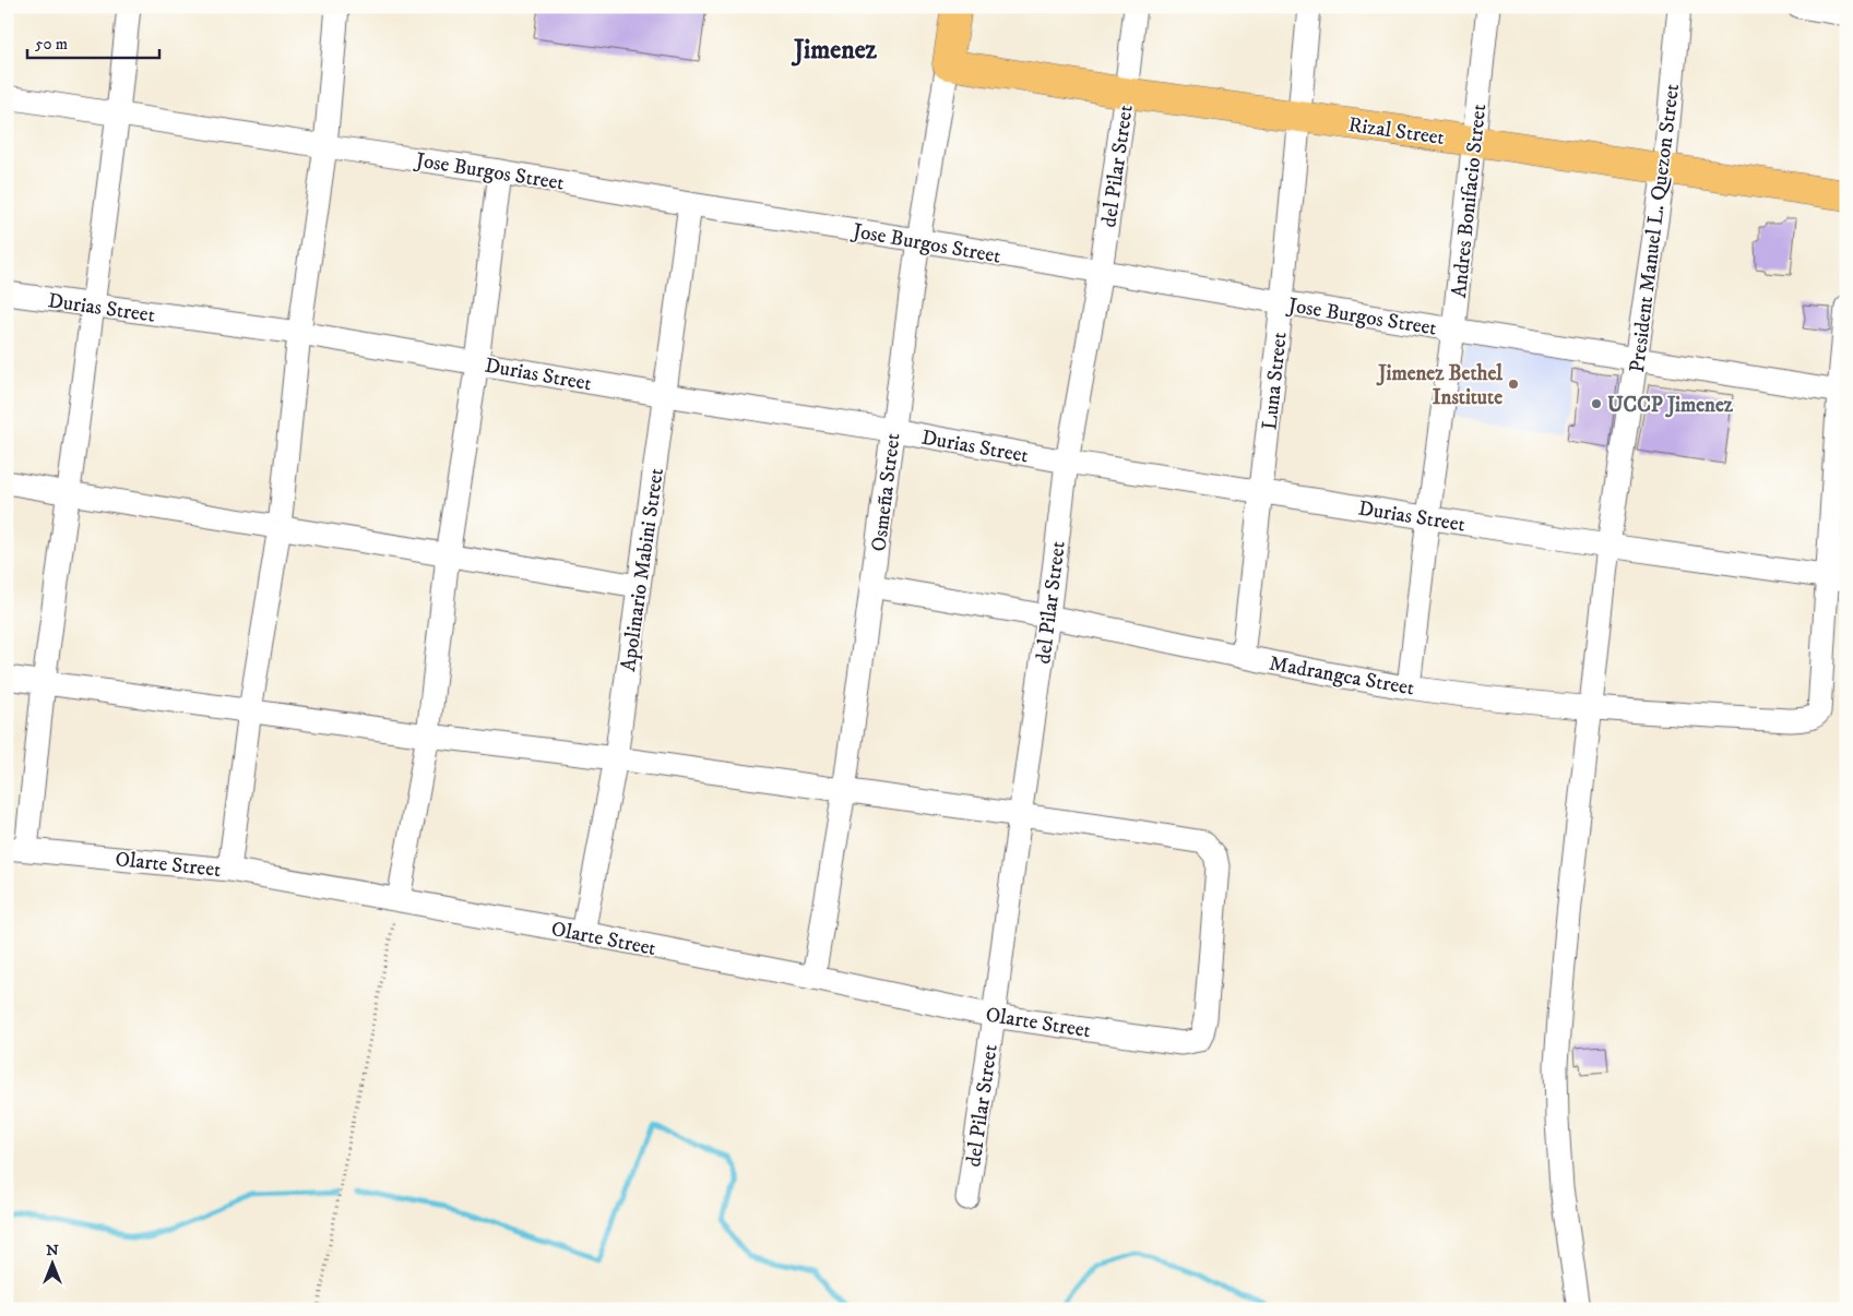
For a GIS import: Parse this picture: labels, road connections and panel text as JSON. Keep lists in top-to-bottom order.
{
  "streets": {
    "main road": ["Rizal Street", "Osmeña Street"],
    "street": [
      "del Pilar Street",
      "Jose Burgos Street",
      "Andres Bonifacio Street",
      "President Manuel L. Quezon Street",
      "Durias Street",
      "Luna Street",
      "Apolinario Mabini Street",
      "Madrangca Street",
      "Olarte Street"
    ]
  },
  "crossings": [
    ["Rizal Street", "del Pilar Street"],
    ["Rizal Street", "Andres Bonifacio Street"],
    ["Rizal Street", "President Manuel L. Quezon Street"],
    ["Rizal Street", "Luna Street"],
    ["Rizal Street", "Osmeña Street"],
    ["del Pilar Street", "Jose Burgos Street"],
    ["del Pilar Street", "Durias Street"],
    ["del Pilar Street", "Madrangca Street"],
    ["del Pilar Street", "Olarte Street"],
    ["Jose Burgos Street", "Andres Bonifacio Street"],
    ["Jose Burgos Street", "President Manuel L. Quezon Street"],
    ["Jose Burgos Street", "Luna Street"],
    ["Jose Burgos Street", "Osmeña Street"],
    ["Jose Burgos Street", "Apolinario Mabini Street"],
    ["Andres Bonifacio Street", "Durias Street"],
    ["Andres Bonifacio Street", "Madrangca Street"],
    ["President Manuel L. Quezon Street", "Durias Street"],
    ["President Manuel L. Quezon Street", "Madrangca Street"],
    ["Durias Street", "Luna Street"],
    ["Durias Street", "Osmeña Street"],
    ["Durias Street", "Apolinario Mabini Street"],
    ["Durias Street", "Madrangca Street"],
    ["Luna Street", "Madrangca Street"],
    ["Osmeña Street", "Madrangca Street"],
    ["Osmeña Street", "Olarte Street"],
    ["Apolinario Mabini Street", "Olarte Street"]
  ],
  "districts": ["Jimenez"],
  "places": ["Jimenez Bethel Institute", "UCCP Jimenez"],
  "scale_bar": "50 m",
  "north": "top"
}
